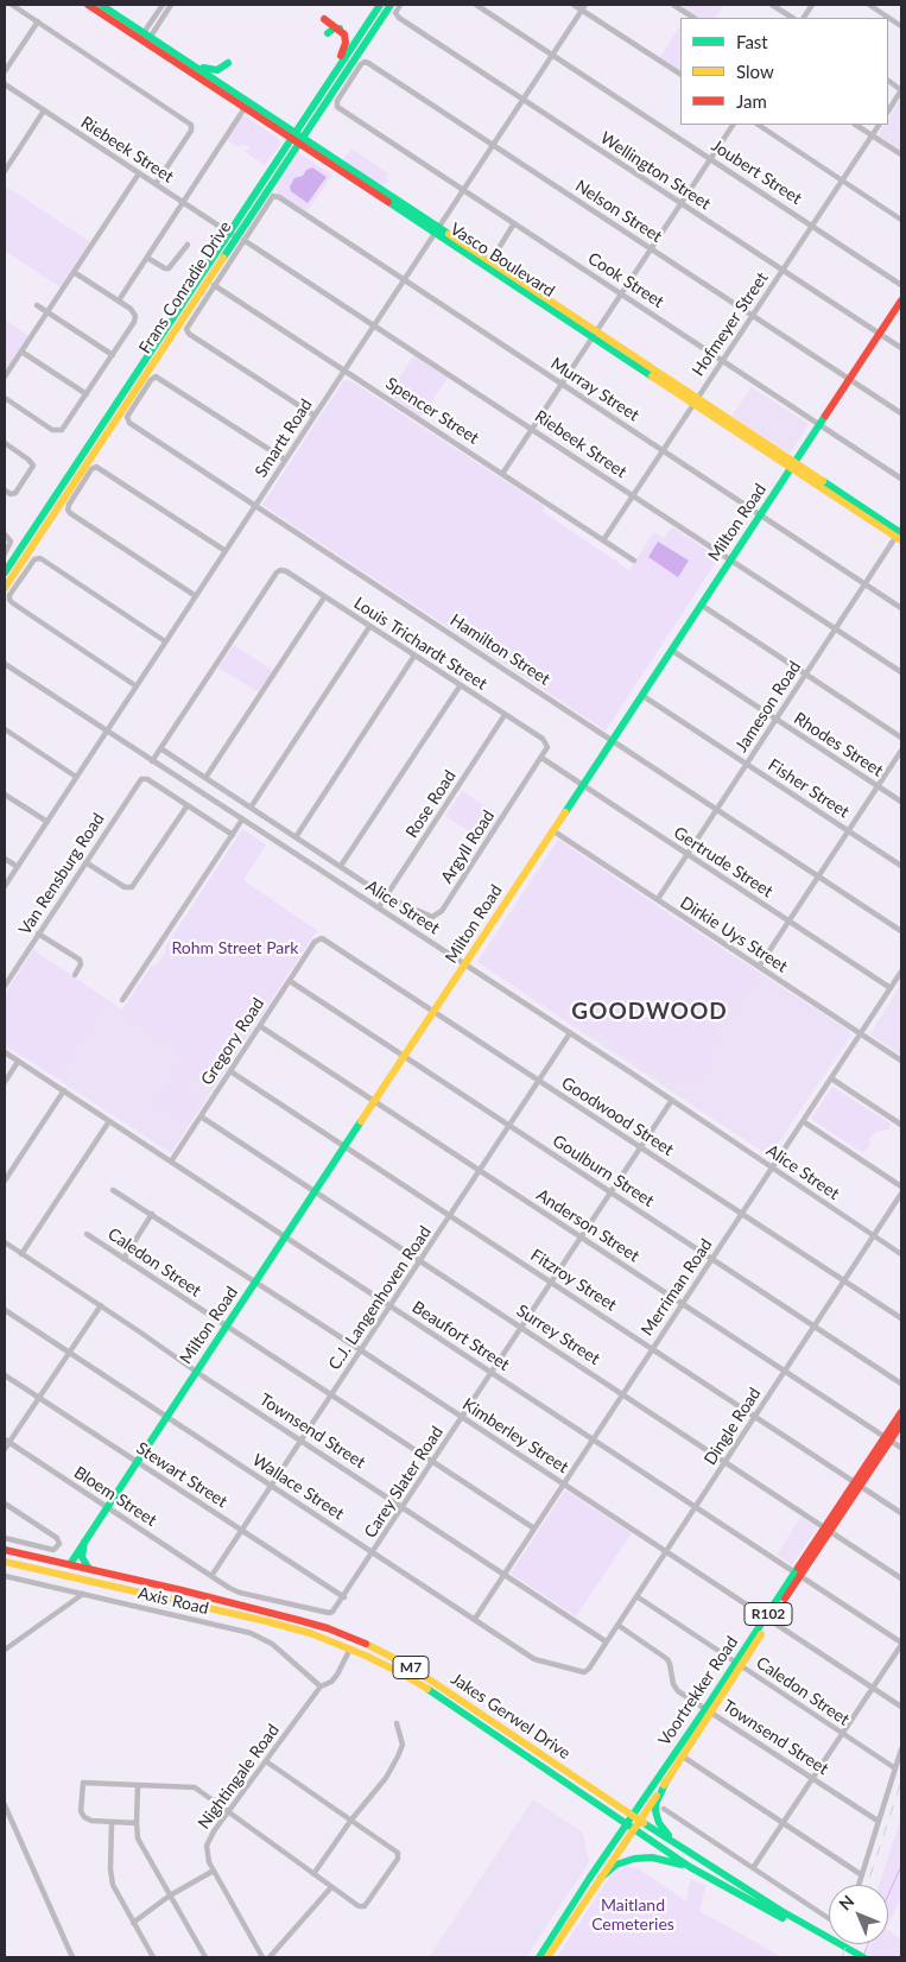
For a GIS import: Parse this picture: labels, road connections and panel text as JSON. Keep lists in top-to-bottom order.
{
  "streets": {
    "main road": [
      "Vasco Boulevard",
      "Frans Conradie Drive",
      "Milton Road",
      "R102",
      "M7",
      "Voortrekker Road",
      "Jakes Gerwel Drive"
    ],
    "street": [
      "Riebeek Street",
      "Wellington Street",
      "Joubert Street",
      "Nelson Street",
      "Cook Street",
      "Hofmeyer Street",
      "Murray Street",
      "Spencer Street",
      "Smartt Road",
      "Louis Trichardt Street",
      "Hamilton Street",
      "Jameson Road",
      "Rhodes Street",
      "Fisher Street",
      "Rose Road",
      "Argyll Road",
      "Gertrude Street",
      "Van Rensburg Road",
      "Alice Street",
      "Dirkie Uys Street",
      "Gregory Road",
      "Goodwood Street",
      "Goulburn Street",
      "Anderson Street",
      "Caledon Street",
      "Fitzroy Street",
      "Merriman Road",
      "C.J. Langenhoven Road",
      "Surrey Street",
      "Beaufort Street",
      "Dingle Road",
      "Townsend Street",
      "Kimberley Street",
      "Stewart Street",
      "Carey Slater Road",
      "Wallace Street",
      "Bloem Street",
      "Axis Road",
      "Nightingale Road"
    ]
  },
  "crossings": [
    ["Riebeek Street", "Frans Conradie Drive"],
    ["Riebeek Street", "Hofmeyer Street"],
    ["Riebeek Street", "Murray Street"],
    ["Riebeek Street", "Smartt Road"],
    ["Riebeek Street", "Milton Road"],
    ["Riebeek Street", "Jameson Road"],
    ["Wellington Street", "Hofmeyer Street"],
    ["Wellington Street", "Smartt Road"],
    ["Wellington Street", "Milton Road"],
    ["Joubert Street", "Hofmeyer Street"],
    ["Joubert Street", "Smartt Road"],
    ["Nelson Street", "Cook Street"],
    ["Nelson Street", "Hofmeyer Street"],
    ["Nelson Street", "Smartt Road"],
    ["Nelson Street", "Milton Road"],
    ["Vasco Boulevard", "Frans Conradie Drive"],
    ["Vasco Boulevard", "Hofmeyer Street"],
    ["Vasco Boulevard", "Smartt Road"],
    ["Vasco Boulevard", "Milton Road"],
    ["Vasco Boulevard", "Jameson Road"],
    ["Cook Street", "Hofmeyer Street"],
    ["Cook Street", "Smartt Road"],
    ["Cook Street", "Milton Road"],
    ["Frans Conradie Drive", "Murray Street"],
    ["Hofmeyer Street", "Murray Street"],
    ["Hofmeyer Street", "Spencer Street"],
    ["Murray Street", "Smartt Road"],
    ["Murray Street", "Milton Road"],
    ["Murray Street", "Jameson Road"],
    ["Spencer Street", "Smartt Road"],
    ["Smartt Road", "Hamilton Street"],
    ["Smartt Road", "Alice Street"],
    ["Milton Road", "Hamilton Street"],
    ["Milton Road", "Rhodes Street"],
    ["Milton Road", "Fisher Street"],
    ["Milton Road", "Gertrude Street"],
    ["Milton Road", "Alice Street"],
    ["Milton Road", "Dirkie Uys Street"],
    ["Milton Road", "Goodwood Street"],
    ["Milton Road", "Goulburn Street"],
    ["Milton Road", "Anderson Street"],
    ["Milton Road", "Caledon Street"],
    ["Milton Road", "Fitzroy Street"],
    ["Milton Road", "Surrey Street"],
    ["Milton Road", "Beaufort Street"],
    ["Milton Road", "Townsend Street"],
    ["Milton Road", "Kimberley Street"],
    ["Milton Road", "Stewart Street"],
    ["Milton Road", "Wallace Street"],
    ["Milton Road", "Bloem Street"],
    ["Milton Road", "Jakes Gerwel Drive"],
    ["Louis Trichardt Street", "Rose Road"],
    ["Louis Trichardt Street", "Argyll Road"],
    ["Louis Trichardt Street", "Alice Street"],
    ["Hamilton Street", "Jameson Road"],
    ["Jameson Road", "Rhodes Street"],
    ["Jameson Road", "Fisher Street"],
    ["Jameson Road", "Gertrude Street"],
    ["Jameson Road", "Dirkie Uys Street"],
    ["Rose Road", "Argyll Road"],
    ["Rose Road", "Alice Street"],
    ["Argyll Road", "Gertrude Street"],
    ["Argyll Road", "Alice Street"],
    ["Gertrude Street", "Merriman Road"],
    ["Alice Street", "Merriman Road"],
    ["Alice Street", "C.J. Langenhoven Road"],
    ["Alice Street", "Dingle Road"],
    ["Alice Street", "Carey Slater Road"],
    ["Dirkie Uys Street", "Merriman Road"],
    ["Gregory Road", "Goodwood Street"],
    ["Gregory Road", "Goulburn Street"],
    ["Gregory Road", "Anderson Street"],
    ["Gregory Road", "Fitzroy Street"],
    ["Gregory Road", "Surrey Street"],
    ["Gregory Road", "Beaufort Street"],
    ["Goodwood Street", "Merriman Road"],
    ["Goodwood Street", "C.J. Langenhoven Road"],
    ["Goodwood Street", "Dingle Road"],
    ["Goodwood Street", "Carey Slater Road"],
    ["Goulburn Street", "Merriman Road"],
    ["Goulburn Street", "C.J. Langenhoven Road"],
    ["Goulburn Street", "Dingle Road"],
    ["Goulburn Street", "Carey Slater Road"],
    ["Anderson Street", "Merriman Road"],
    ["Anderson Street", "C.J. Langenhoven Road"],
    ["Anderson Street", "Dingle Road"],
    ["Anderson Street", "Carey Slater Road"],
    ["Anderson Street", "Voortrekker Road"],
    ["Caledon Street", "Merriman Road"],
    ["Caledon Street", "C.J. Langenhoven Road"],
    ["Caledon Street", "Dingle Road"],
    ["Caledon Street", "Carey Slater Road"],
    ["Caledon Street", "Voortrekker Road"],
    ["Fitzroy Street", "Merriman Road"],
    ["Fitzroy Street", "C.J. Langenhoven Road"],
    ["Fitzroy Street", "Dingle Road"],
    ["Fitzroy Street", "Carey Slater Road"],
    ["Fitzroy Street", "Voortrekker Road"],
    ["Merriman Road", "Surrey Street"],
    ["Merriman Road", "Beaufort Street"],
    ["Merriman Road", "Townsend Street"],
    ["Merriman Road", "Kimberley Street"],
    ["Merriman Road", "Wallace Street"],
    ["C.J. Langenhoven Road", "Surrey Street"],
    ["C.J. Langenhoven Road", "Beaufort Street"],
    ["C.J. Langenhoven Road", "Townsend Street"],
    ["C.J. Langenhoven Road", "Kimberley Street"],
    ["C.J. Langenhoven Road", "Stewart Street"],
    ["C.J. Langenhoven Road", "Wallace Street"],
    ["C.J. Langenhoven Road", "Bloem Street"],
    ["Surrey Street", "Dingle Road"],
    ["Surrey Street", "Carey Slater Road"],
    ["Surrey Street", "Voortrekker Road"],
    ["Beaufort Street", "Dingle Road"],
    ["Beaufort Street", "Carey Slater Road"],
    ["Beaufort Street", "Voortrekker Road"],
    ["Dingle Road", "Townsend Street"],
    ["Dingle Road", "Kimberley Street"],
    ["Dingle Road", "Wallace Street"],
    ["Townsend Street", "Carey Slater Road"],
    ["Townsend Street", "Voortrekker Road"],
    ["Kimberley Street", "Carey Slater Road"],
    ["Kimberley Street", "Voortrekker Road"],
    ["Stewart Street", "Carey Slater Road"],
    ["Carey Slater Road", "Wallace Street"],
    ["Carey Slater Road", "Bloem Street"],
    ["Axis Road", "Nightingale Road"],
    ["Voortrekker Road", "Jakes Gerwel Drive"]
  ],
  "districts": ["GOODWOOD"],
  "parks": ["Rohm Street Park", "Maitland Cemeteries"],
  "legend": ["Fast", "Slow", "Jam"],
  "north": "top left"
}
